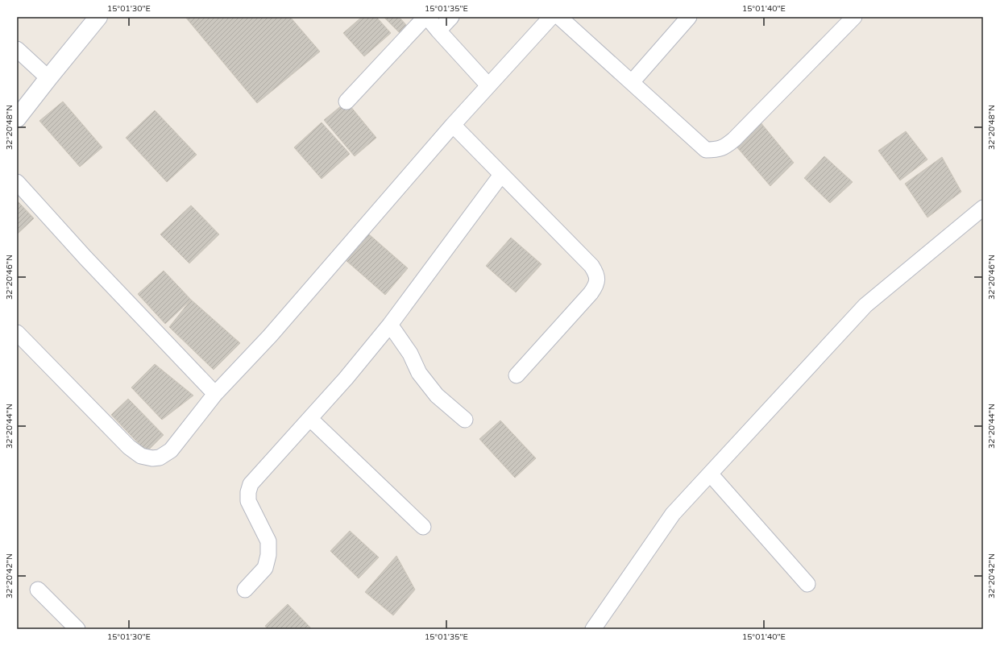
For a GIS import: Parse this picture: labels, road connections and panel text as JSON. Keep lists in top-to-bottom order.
{
  "coordinates": [
    "15°01'30\"E",
    "15°01'35\"E",
    "15°01'40\"E",
    "32°20'48\"N",
    "32°20'46\"N",
    "32°20'44\"N",
    "32°20'42\"N"
  ]
}
